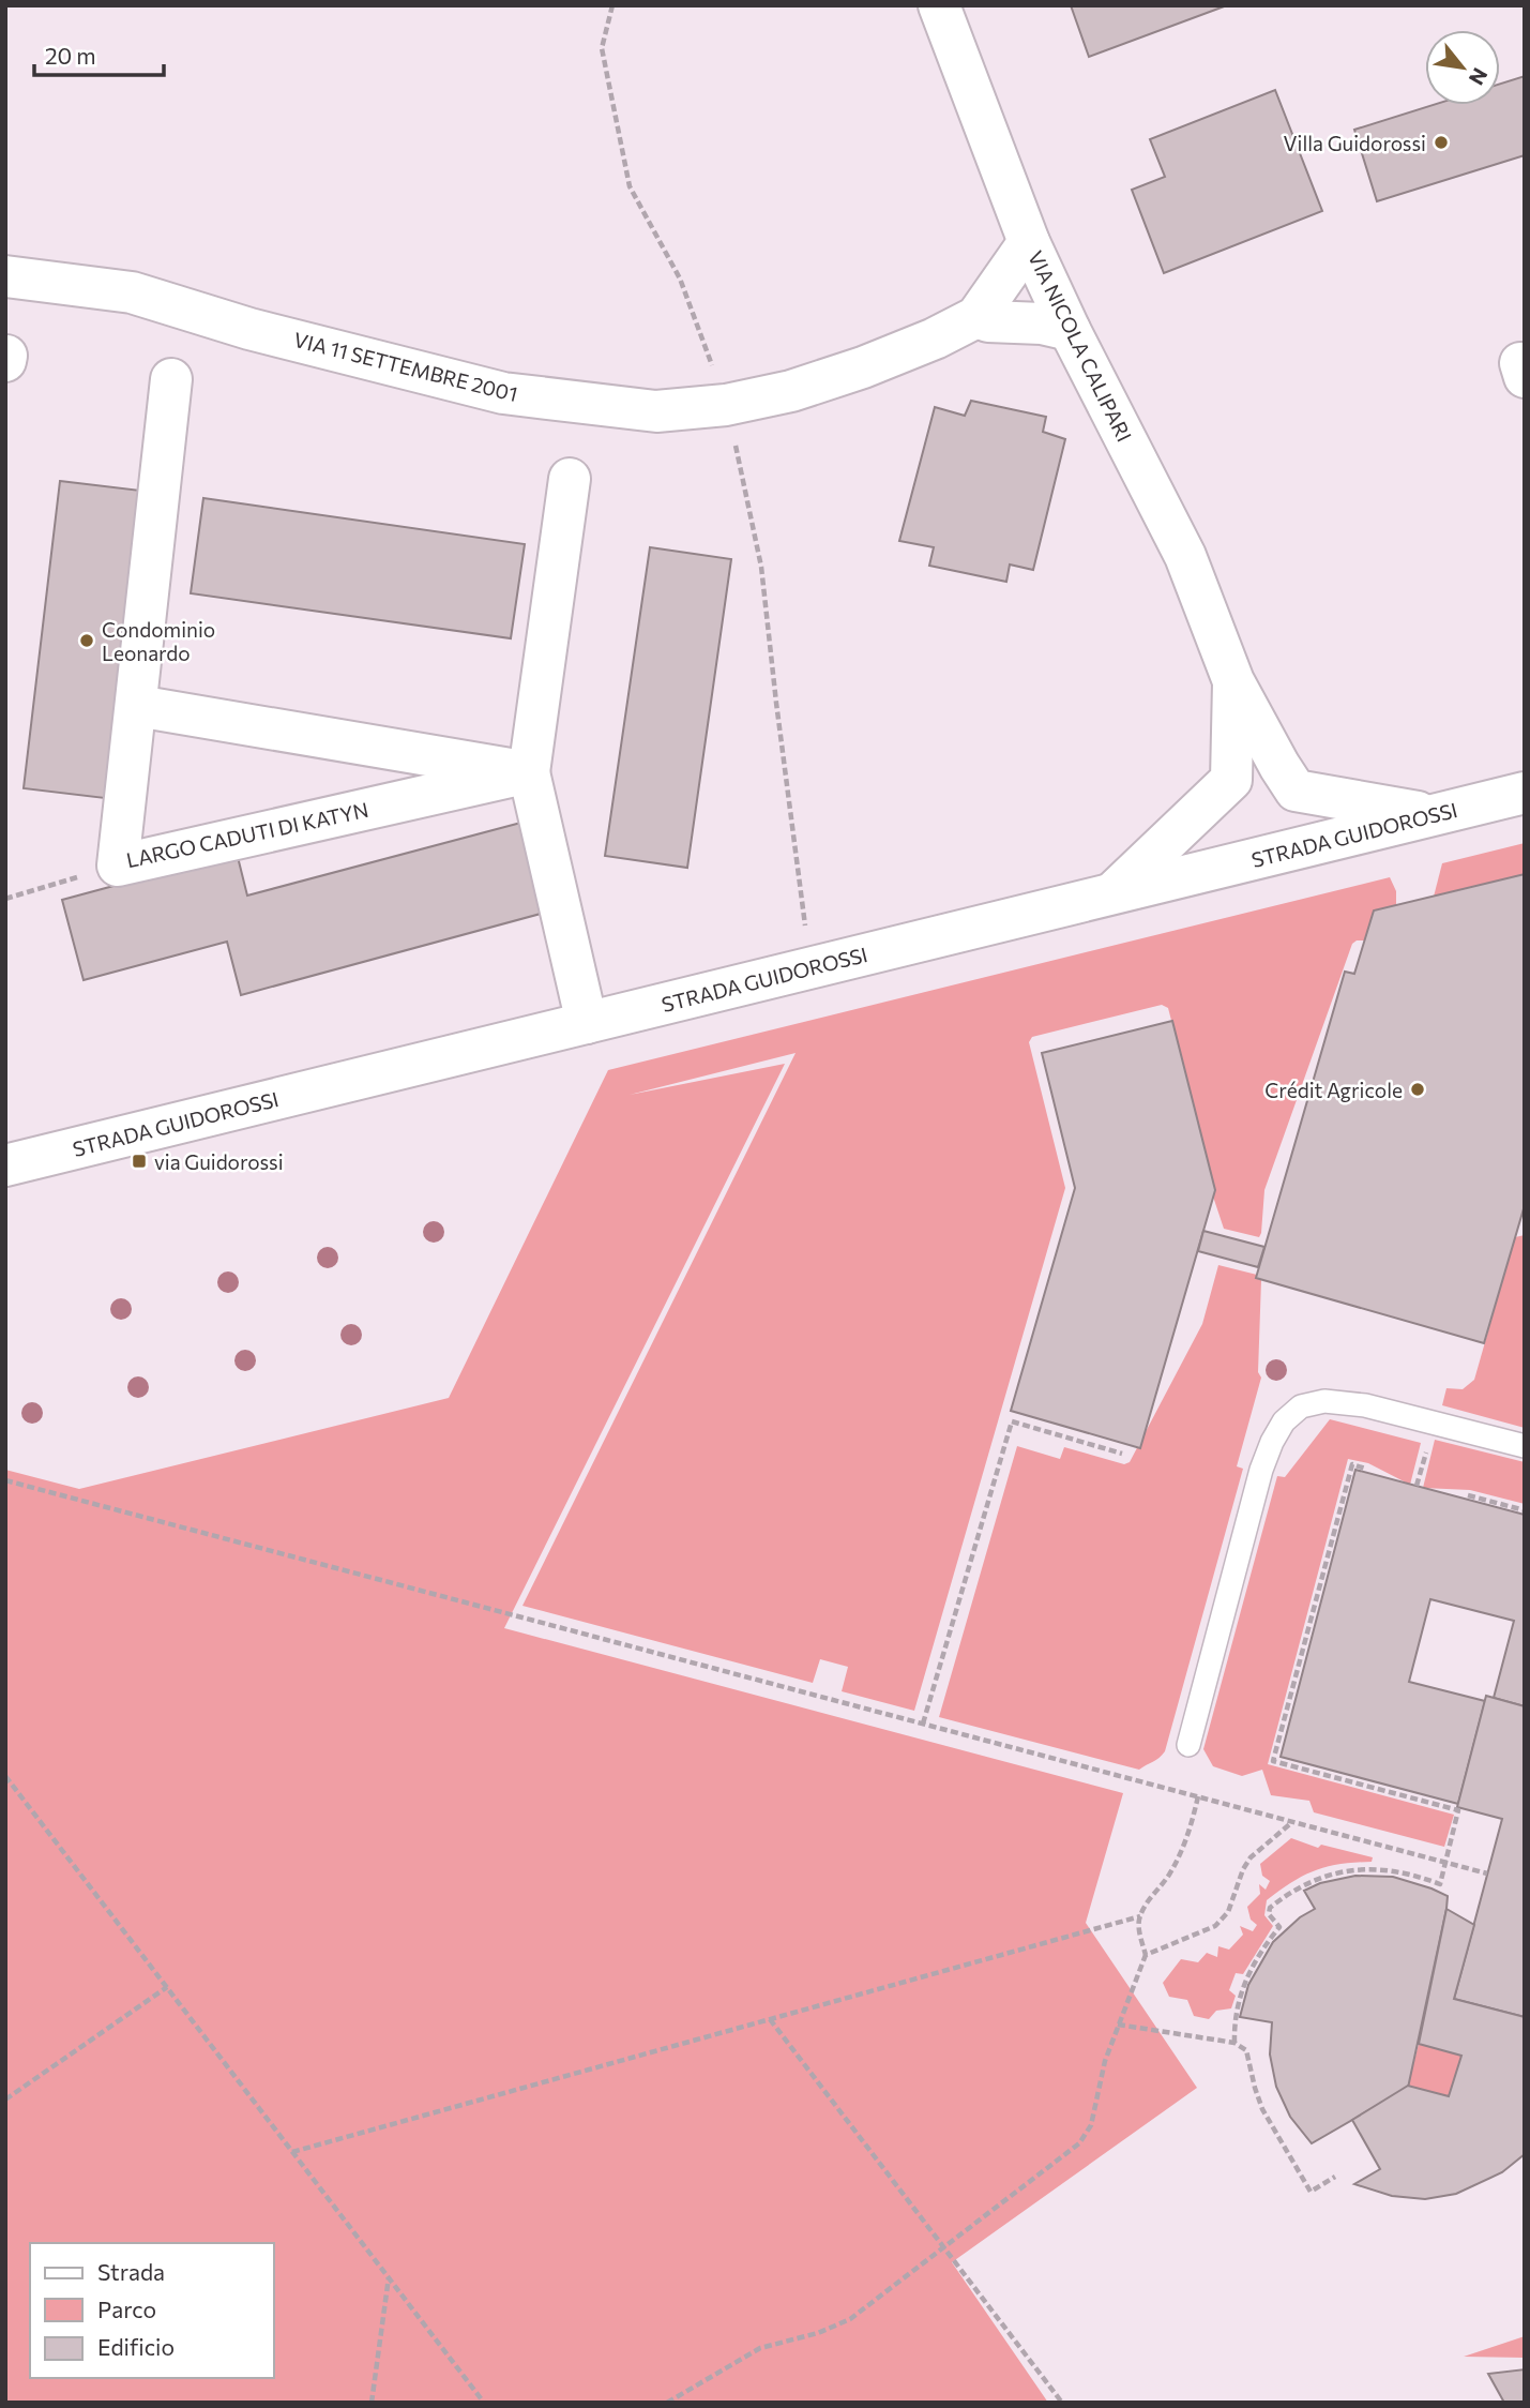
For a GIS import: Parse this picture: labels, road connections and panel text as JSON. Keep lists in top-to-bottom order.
{
  "streets": {
    "street": [
      "VIA NICOLA CALIPARI",
      "VIA 11 SETTEMBRE 2001",
      "LARGO CADUTI DI KATYN",
      "STRADA GUIDOROSSI"
    ]
  },
  "crossings": [
    ["VIA NICOLA CALIPARI", "VIA 11 SETTEMBRE 2001"],
    ["VIA NICOLA CALIPARI", "STRADA GUIDOROSSI"]
  ],
  "places": {
    "other": ["Villa Guidorossi", "Condominio Leonardo", "Crédit Agricole"],
    "transit": ["via Guidorossi"]
  },
  "legend": ["Strada", "Parco", "Edificio"],
  "scale_bar": "20 m",
  "north": "bottom right"
}
